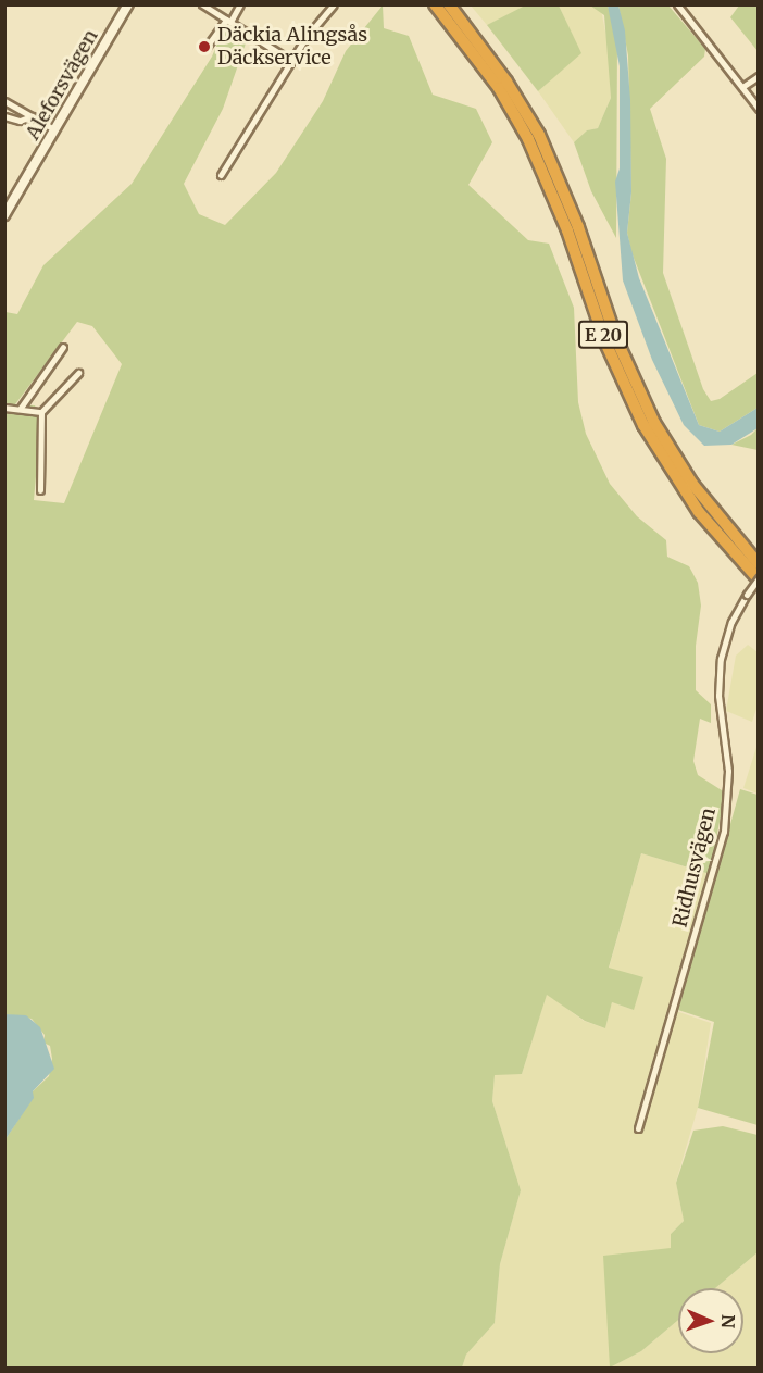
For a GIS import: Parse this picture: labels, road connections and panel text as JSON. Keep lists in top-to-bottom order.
{
  "streets": {
    "highway": ["E 20"],
    "street": ["Aleforsvägen", "Ridhusvägen"]
  },
  "crossings": [
    ["E 20", "Ridhusvägen"]
  ],
  "places": ["Däckia Alingsås Däckservice"],
  "north": "right"
}
